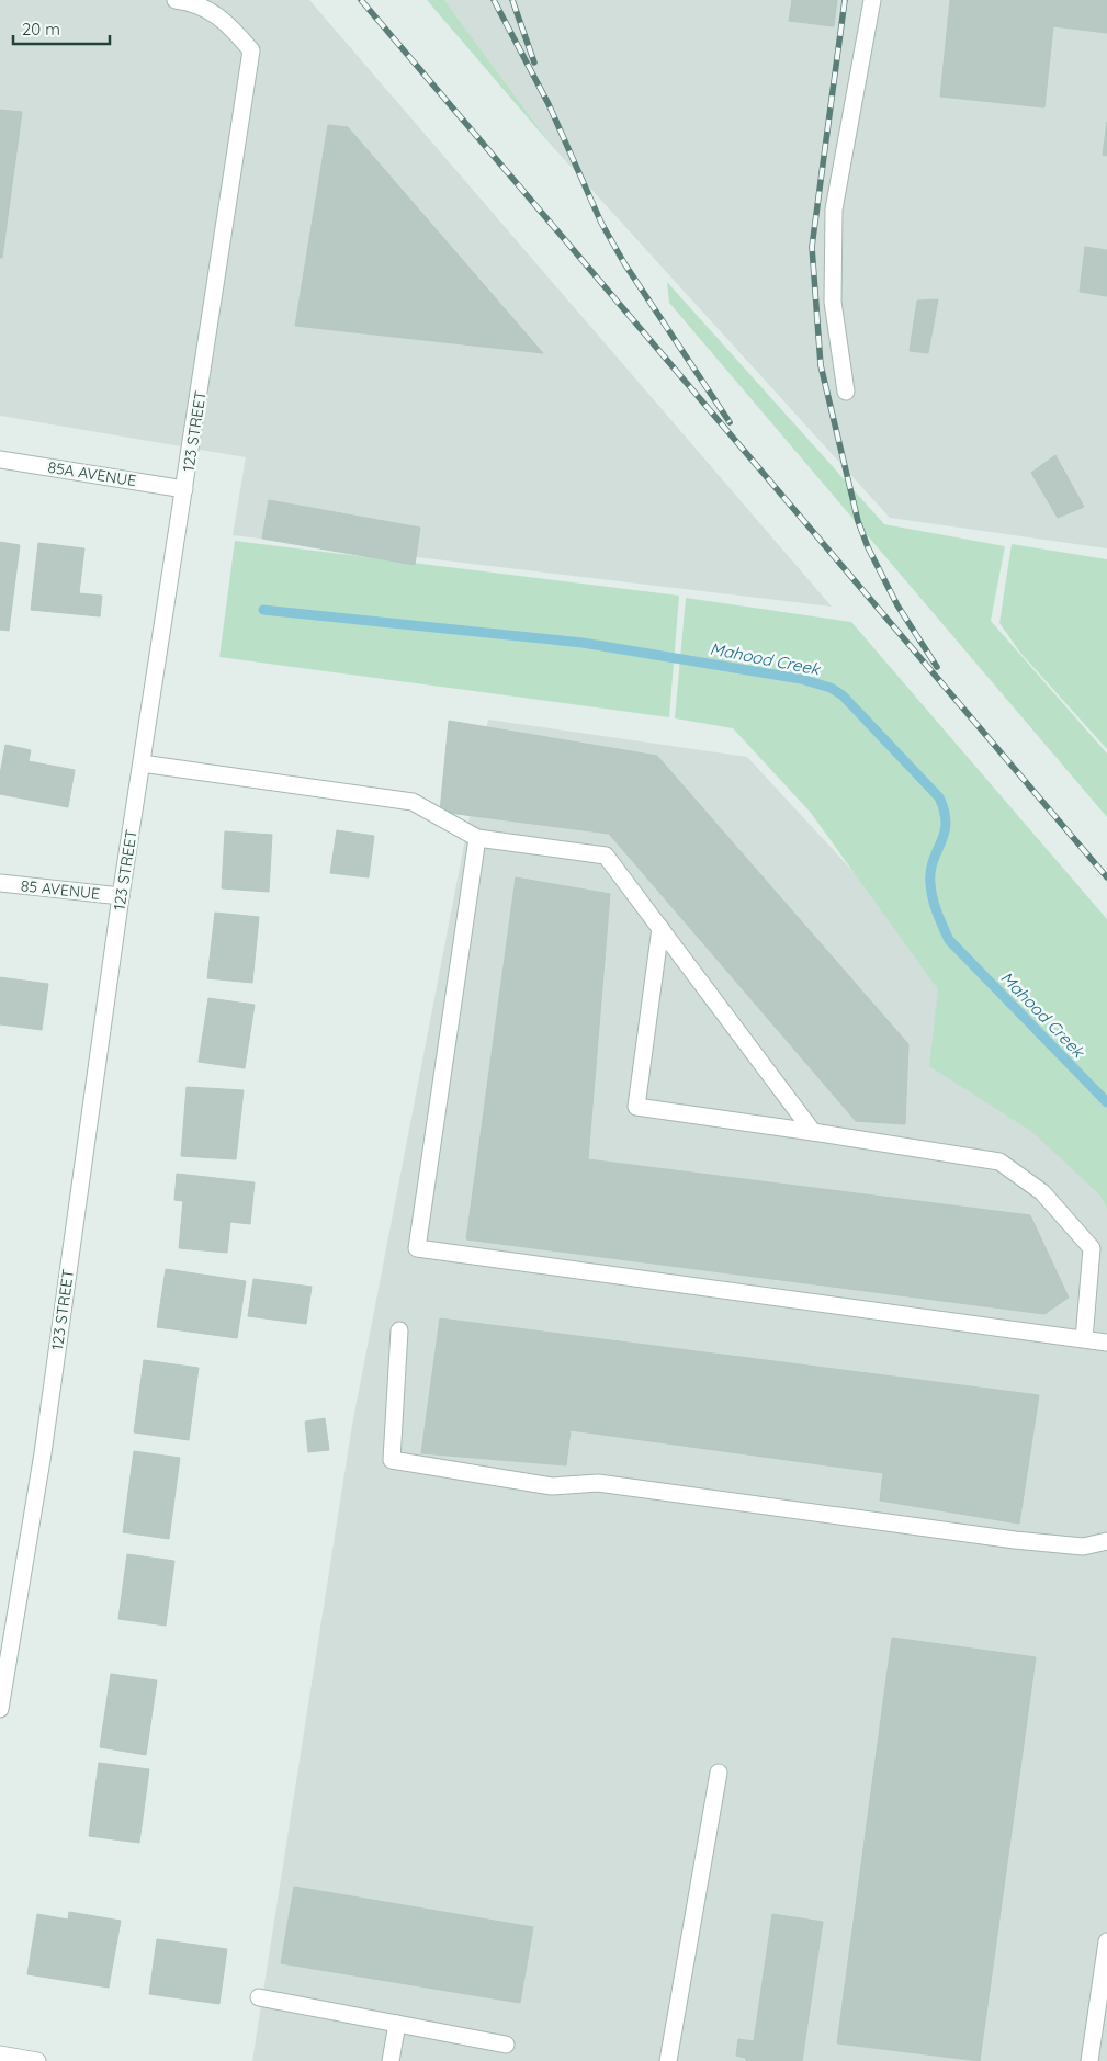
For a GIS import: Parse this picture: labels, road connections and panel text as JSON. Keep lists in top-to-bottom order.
{
  "streets": {
    "street": ["123 STREET", "85A AVENUE", "85 AVENUE"]
  },
  "crossings": [
    ["123 STREET", "85A AVENUE"],
    ["123 STREET", "85 AVENUE"]
  ],
  "water": ["Mahood Creek"],
  "scale_bar": "20 m"
}
